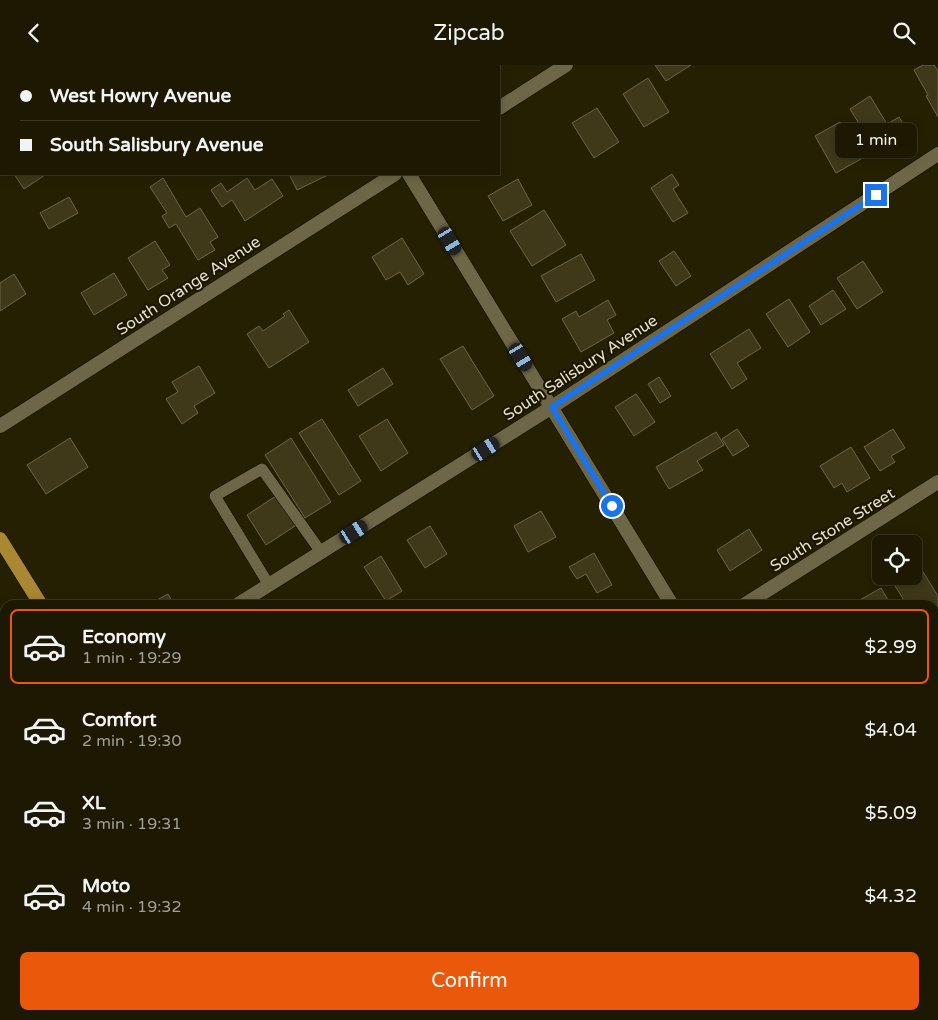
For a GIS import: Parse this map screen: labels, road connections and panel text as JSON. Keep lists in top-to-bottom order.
{
  "streets": {
    "street": ["South Orange Avenue", "South Salisbury Avenue", "South Stone Street"]
  },
  "page": {
    "header": "Zipcab",
    "banner": ["West Howry Avenue", "South Salisbury Avenue"],
    "bubble": "1 min",
    "list": [
      {
        "name": "Economy",
        "note": "1 min · 19:29",
        "value": "$2.99"
      },
      {
        "name": "Comfort",
        "note": "2 min · 19:30",
        "value": "$4.04"
      },
      {
        "name": "XL",
        "note": "3 min · 19:31",
        "value": "$5.09"
      },
      {
        "name": "Moto",
        "note": "4 min · 19:32",
        "value": "$4.32"
      }
    ],
    "buttons": "Confirm"
  }
}
